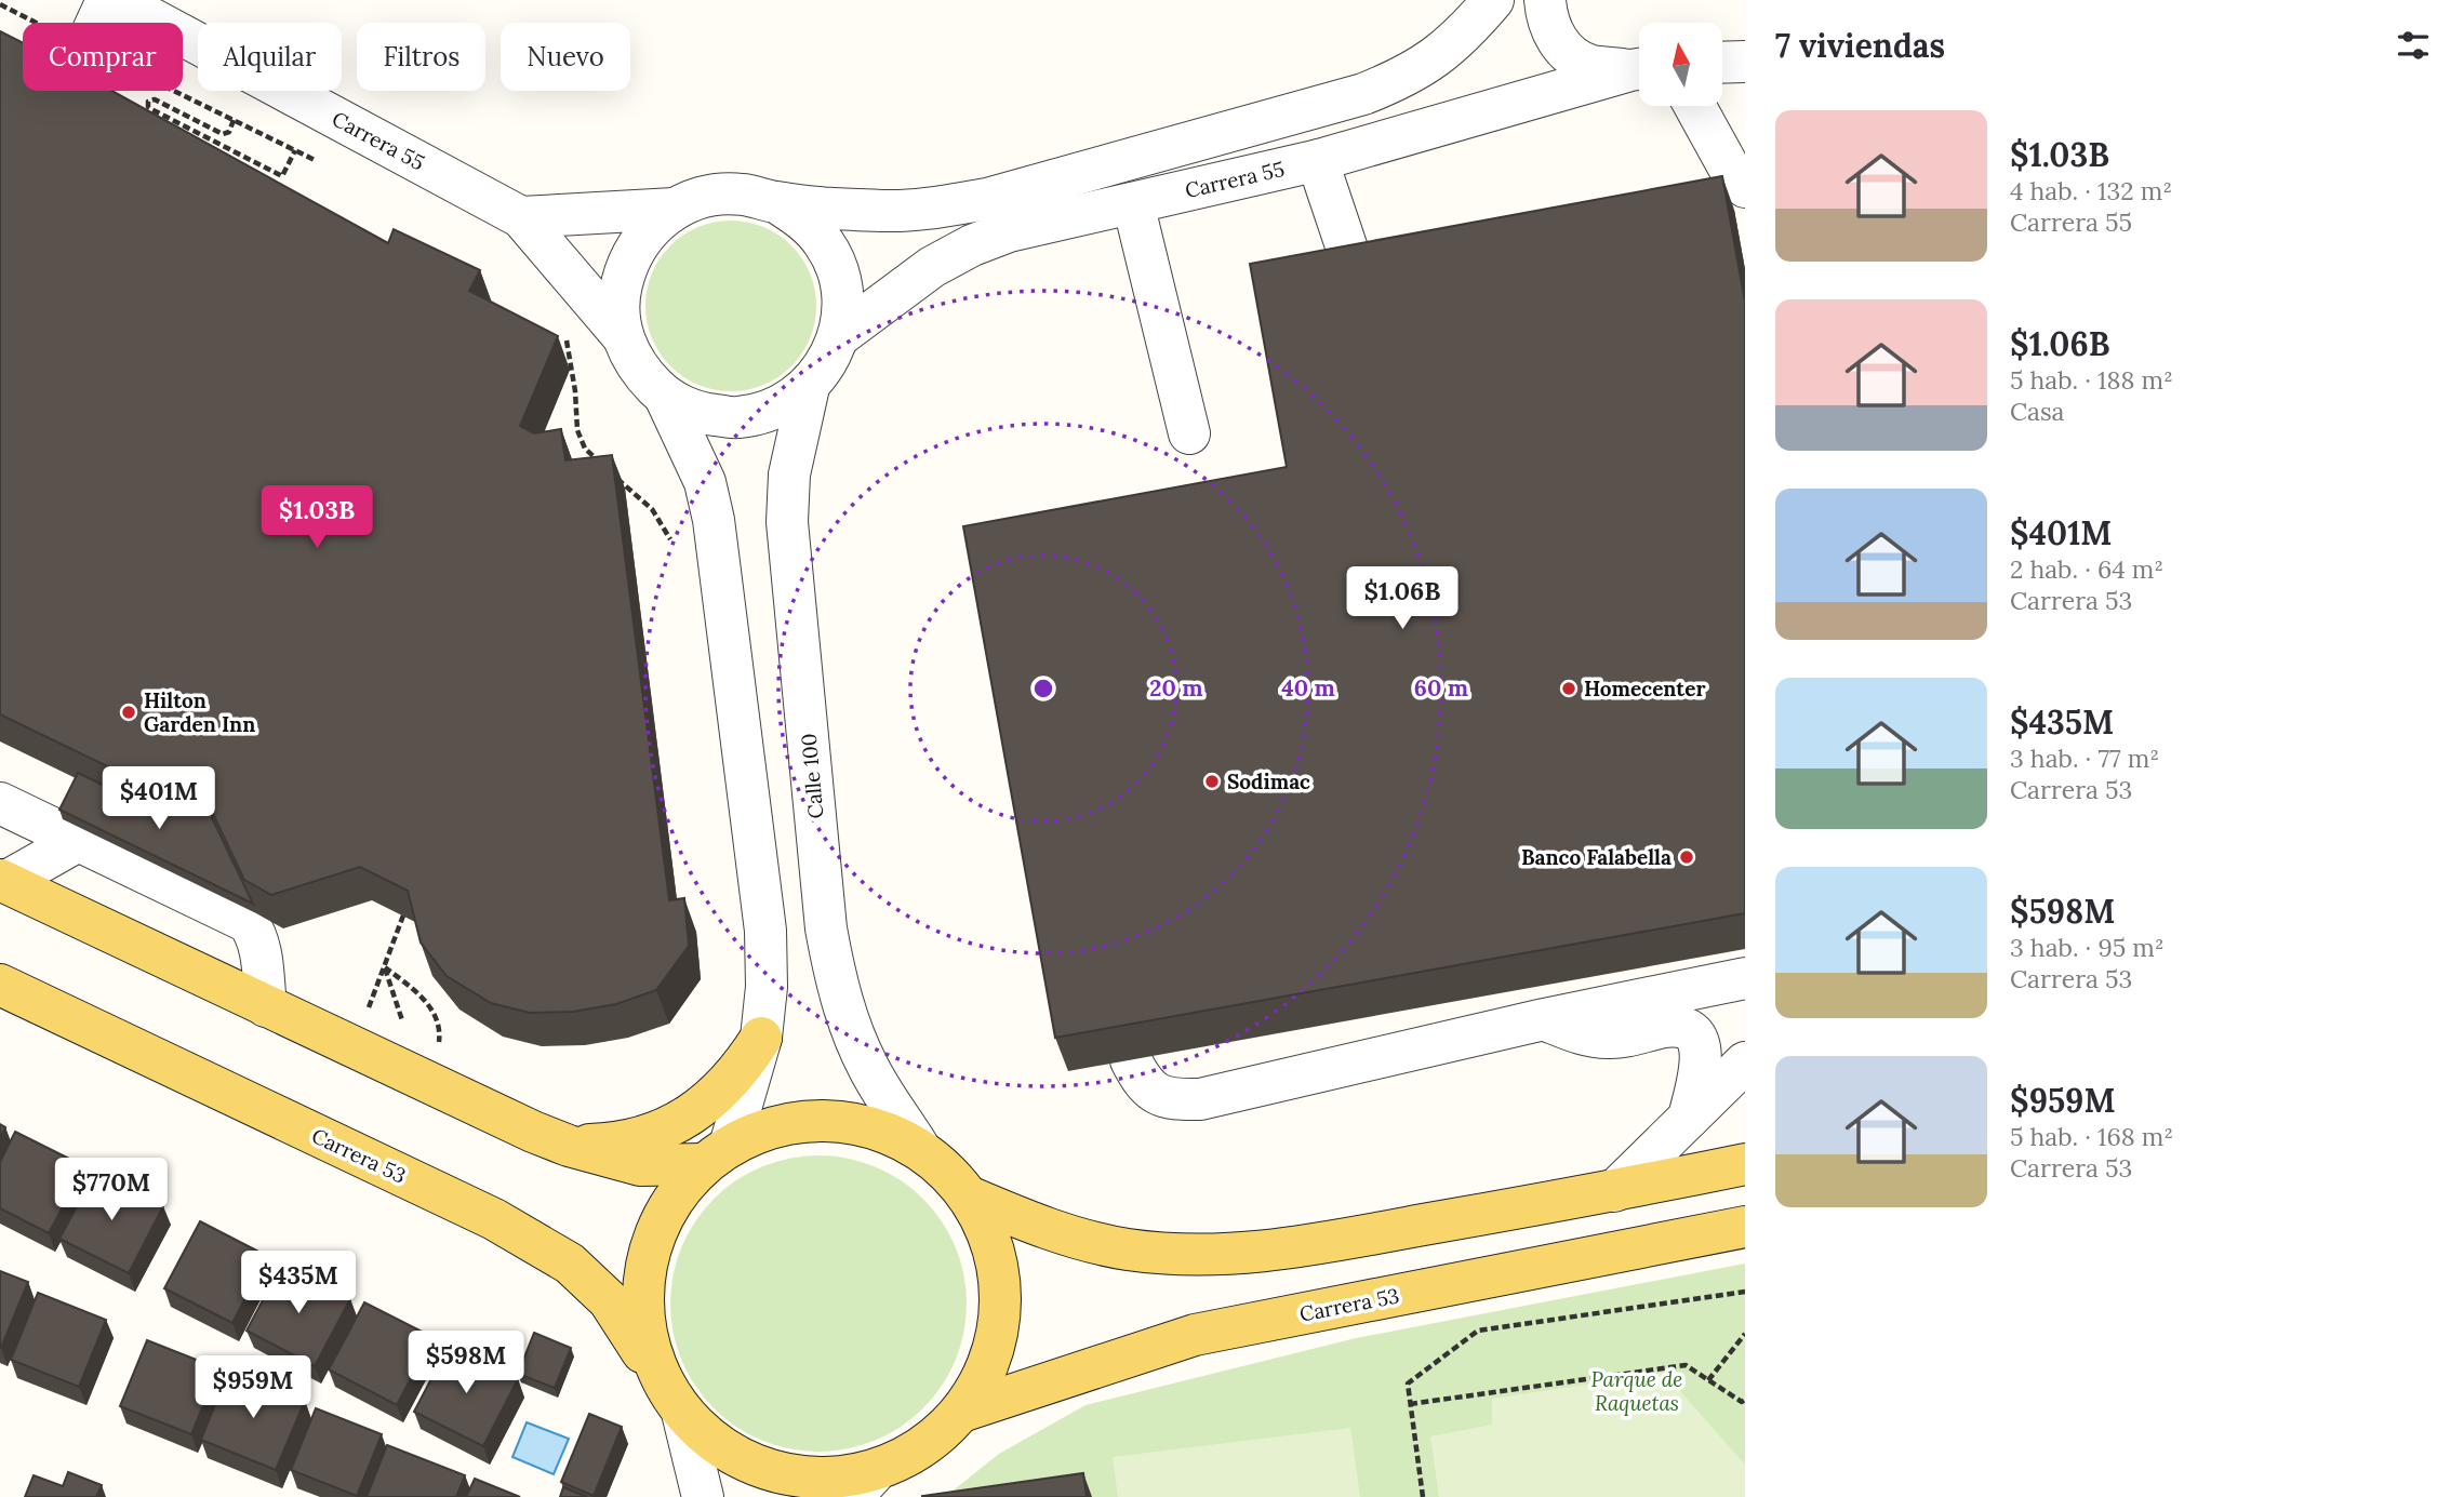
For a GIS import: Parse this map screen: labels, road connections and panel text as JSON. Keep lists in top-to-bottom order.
{
  "streets": {
    "main road": ["Carrera 53"],
    "street": ["Carrera 55", "Calle 100"]
  },
  "crossings": [
    ["Carrera 55", "Calle 100"]
  ],
  "parks": ["Parque de Raquetas"],
  "places": [
    "Homecenter",
    "Hilton Garden Inn",
    "Sodimac",
    "Banco Falabella"
  ],
  "north": "top",
  "page": {
    "heading": "7 viviendas",
    "chip": [
      "Comprar",
      "Alquilar",
      "Filtros",
      "Nuevo"
    ],
    "list": [
      {
        "name": "$1.03B",
        "note": "4 hab. · 132 m² · Carrera 55"
      },
      {
        "name": "$1.06B",
        "note": "5 hab. · 188 m² · Casa"
      },
      {
        "name": "$401M",
        "note": "2 hab. · 64 m² · Carrera 53"
      },
      {
        "name": "$435M",
        "note": "3 hab. · 77 m² · Carrera 53"
      },
      {
        "name": "$598M",
        "note": "3 hab. · 95 m² · Carrera 53"
      },
      {
        "name": "$959M",
        "note": "5 hab. · 168 m² · Carrera 53"
      }
    ],
    "price": [
      "$1.03B",
      "$1.06B",
      "$401M",
      "$770M",
      "$435M",
      "$598M",
      "$959M"
    ]
  },
  "rings": ["20 m", "40 m", "60 m"]
}
